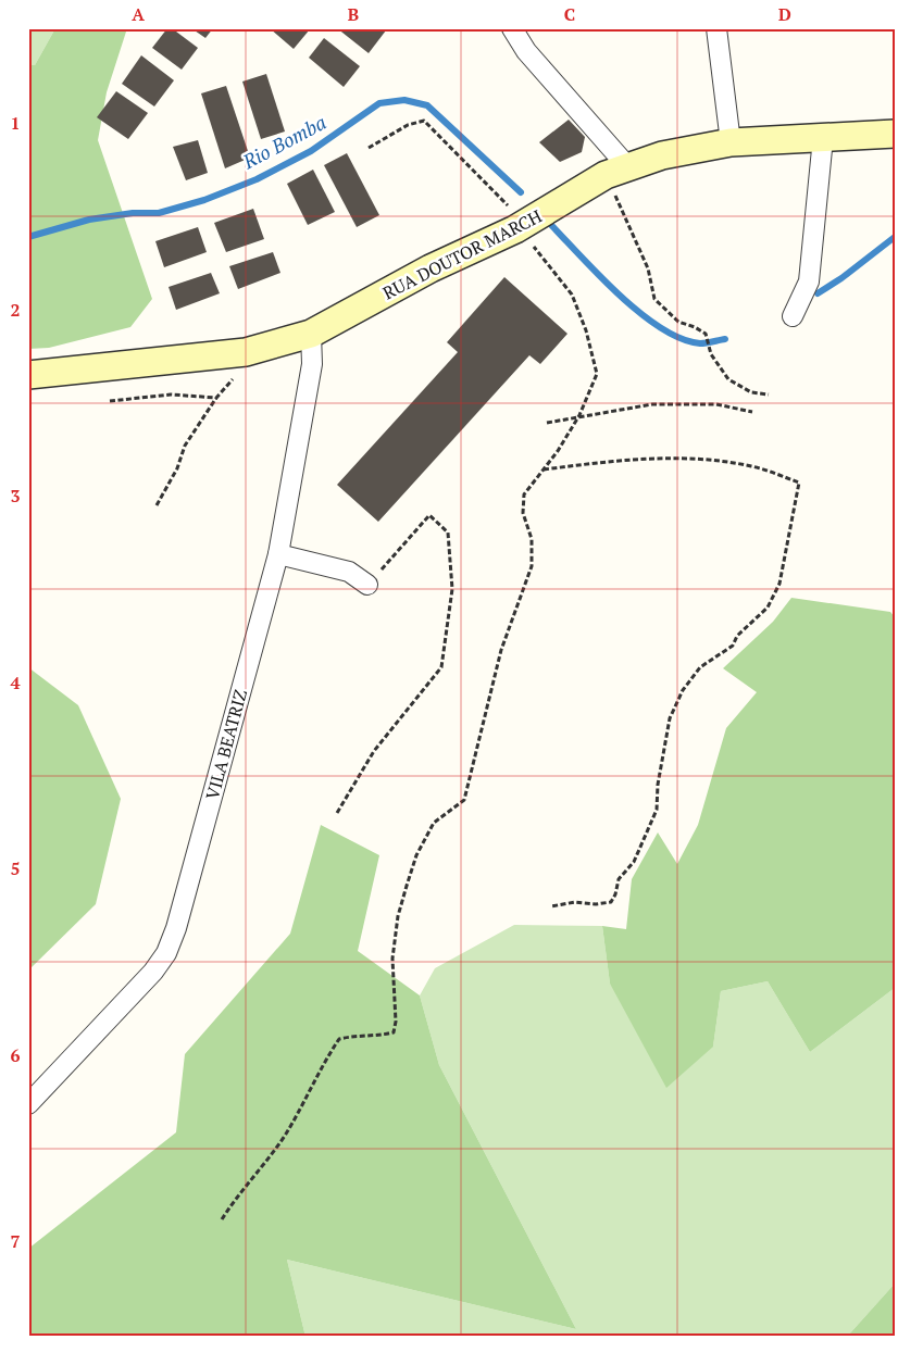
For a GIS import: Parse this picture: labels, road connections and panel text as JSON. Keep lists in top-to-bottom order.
{
  "streets": {
    "main road": ["RUA DOUTOR MARCH"],
    "street": ["VILA BEATRIZ"]
  },
  "crossings": [
    ["RUA DOUTOR MARCH", "VILA BEATRIZ"]
  ],
  "water": ["Rio Bomba"],
  "grid": {
    "columns": [
      "A",
      "B",
      "C",
      "D"
    ],
    "rows": [
      "1",
      "2",
      "3",
      "4",
      "5",
      "6",
      "7"
    ]
  }
}
